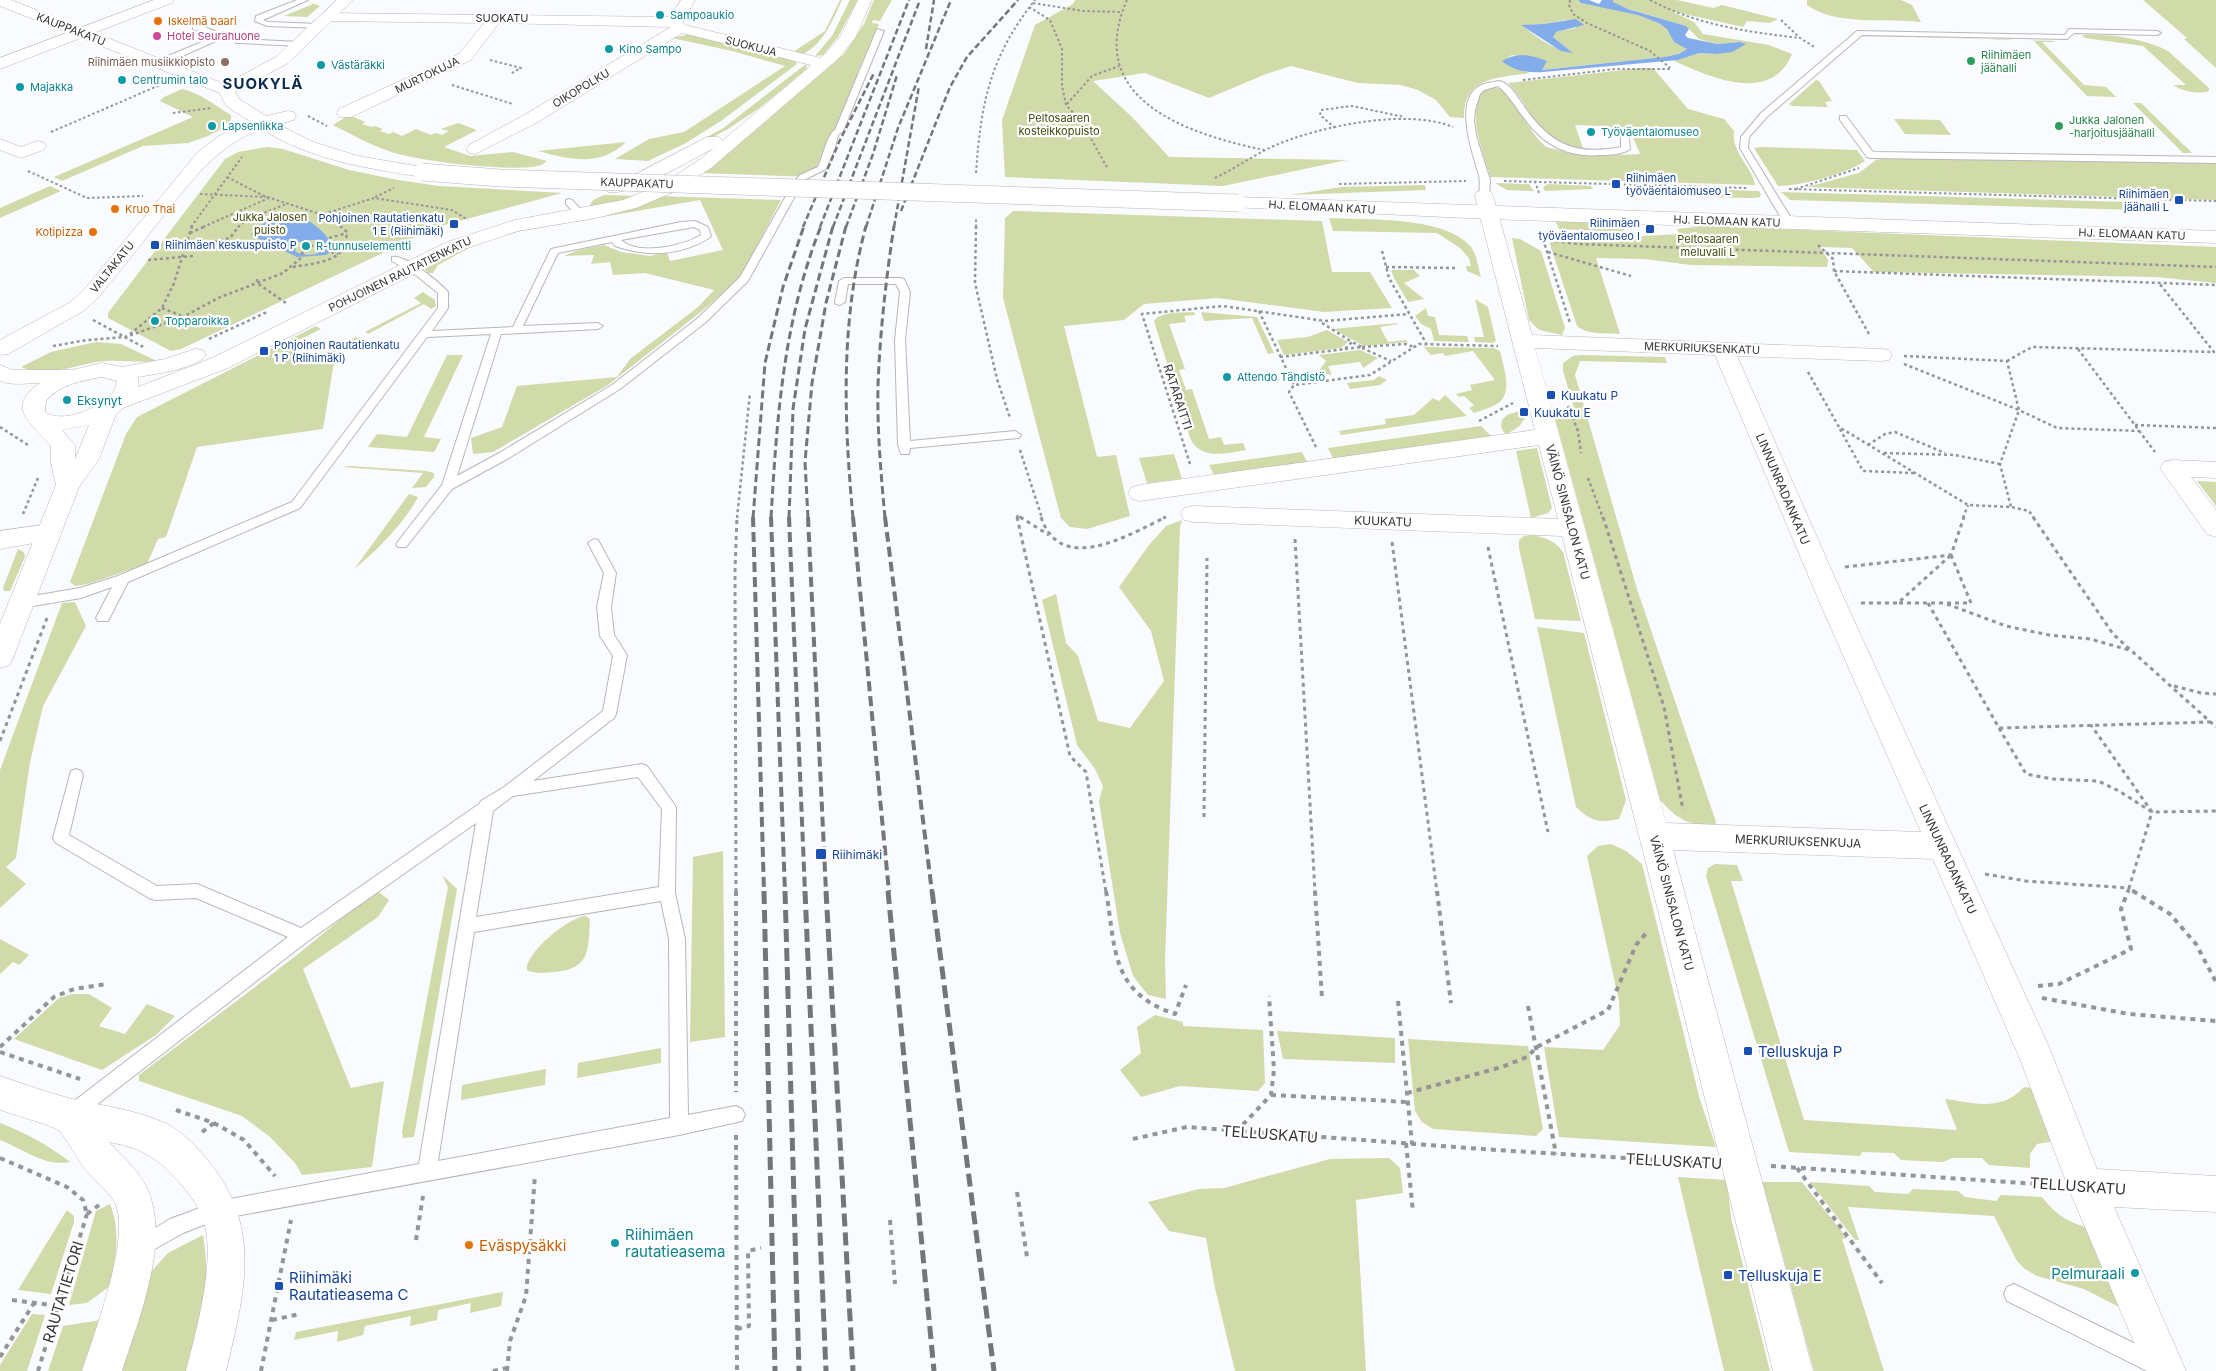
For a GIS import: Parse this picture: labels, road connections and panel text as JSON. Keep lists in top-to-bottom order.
{
  "streets": {
    "street": [
      "SUOKATU",
      "KAUPPAKATU",
      "SUOKUJA",
      "MURTOKUJA",
      "OIKOPOLKU",
      "HJ. ELOMAAN KATU",
      "VALTAKATU",
      "POHJOINEN RAUTATIENKATU",
      "MERKURIUKSENKATU",
      "LINNUNRADANKATU",
      "VÄINÖ SINISALON KATU",
      "KUUKATU",
      "MERKURIUKSENKUJA",
      "TELLUSKATU"
    ],
    "path": ["RATARAITTI", "RAUTATIETORI"]
  },
  "crossings": [
    ["SUOKATU", "SUOKUJA"],
    ["SUOKATU", "MURTOKUJA"],
    ["SUOKATU", "OIKOPOLKU"],
    ["KAUPPAKATU", "HJ. ELOMAAN KATU"],
    ["KAUPPAKATU", "VALTAKATU"],
    ["SUOKUJA", "OIKOPOLKU"],
    ["SUOKUJA", "POHJOINEN RAUTATIENKATU"],
    ["HJ. ELOMAAN KATU", "VÄINÖ SINISALON KATU"],
    ["MERKURIUKSENKATU", "LINNUNRADANKATU"],
    ["MERKURIUKSENKATU", "VÄINÖ SINISALON KATU"],
    ["RATARAITTI", "VÄINÖ SINISALON KATU"],
    ["LINNUNRADANKATU", "MERKURIUKSENKUJA"],
    ["LINNUNRADANKATU", "TELLUSKATU"],
    ["VÄINÖ SINISALON KATU", "KUUKATU"],
    ["VÄINÖ SINISALON KATU", "MERKURIUKSENKUJA"],
    ["VÄINÖ SINISALON KATU", "TELLUSKATU"]
  ],
  "districts": ["SUOKYLÄ"],
  "parks": ["Peltosaaren kosteikkopuisto", "Jukka Jalosen puisto", "Peltosaaren meluvalli L"],
  "places": {
    "other": [
      "Sampoaukio",
      "Iskelmä baari",
      "Hotel Seurahuone",
      "Kino Sampo",
      "Riihimäen jäähalli",
      "Riihimäen musiikkiopisto",
      "Västäräkki",
      "Centrumin talo",
      "Majakka",
      "Lapsenlikka",
      "Jukka Jalonen -harjoitusjäähalli",
      "Työväentalomuseo",
      "Kruo Thai",
      "Kotipizza",
      "R-tunnuselementti",
      "Topparoikka",
      "Attendo Tähdistö",
      "Eksynyt",
      "Riihimäen rautatieasema",
      "Eväspysäkki",
      "Pelmuraali"
    ],
    "transit": [
      "Riihimäen työväentalomuseo L",
      "Riihimäen jäähalli L",
      "Pohjoinen Rautatienkatu 1 E (Riihimäki)",
      "Riihimäen työväentalomuseo I",
      "Riihimäen keskuspuisto P",
      "Pohjoinen Rautatienkatu 1 P (Riihimäki)",
      "Kuukatu P",
      "Kuukatu E",
      "Riihimäki",
      "Telluskuja P",
      "Telluskuja E",
      "Riihimäki Rautatieasema C"
    ]
  }
}
